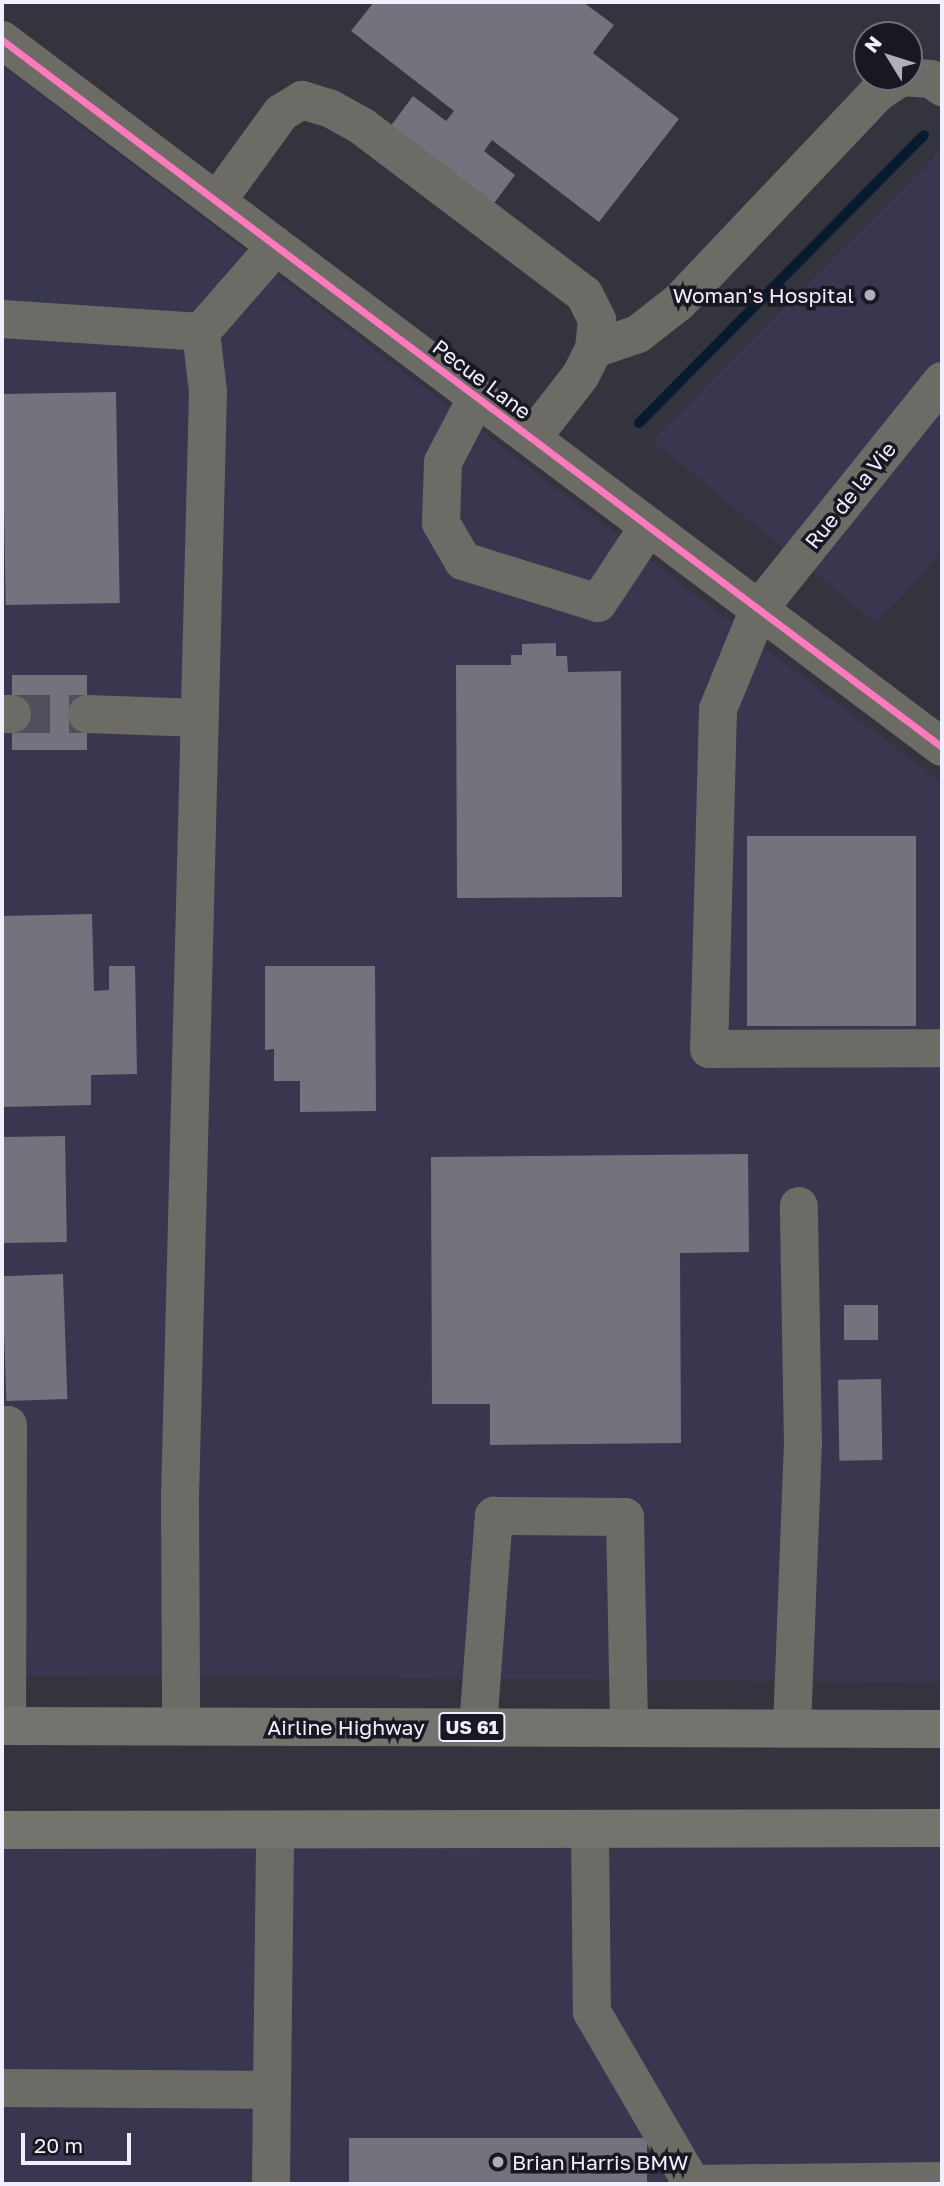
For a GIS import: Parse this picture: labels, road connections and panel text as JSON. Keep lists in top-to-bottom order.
{
  "streets": {
    "highway": ["Airline Highway", "US 61"],
    "street": ["Pecue Lane", "Rue de la Vie"]
  },
  "crossings": [
    ["Pecue Lane", "Rue de la Vie"]
  ],
  "places": ["Woman's Hospital", "Brian Harris BMW"],
  "scale_bar": "20 m",
  "north": "top left"
}
